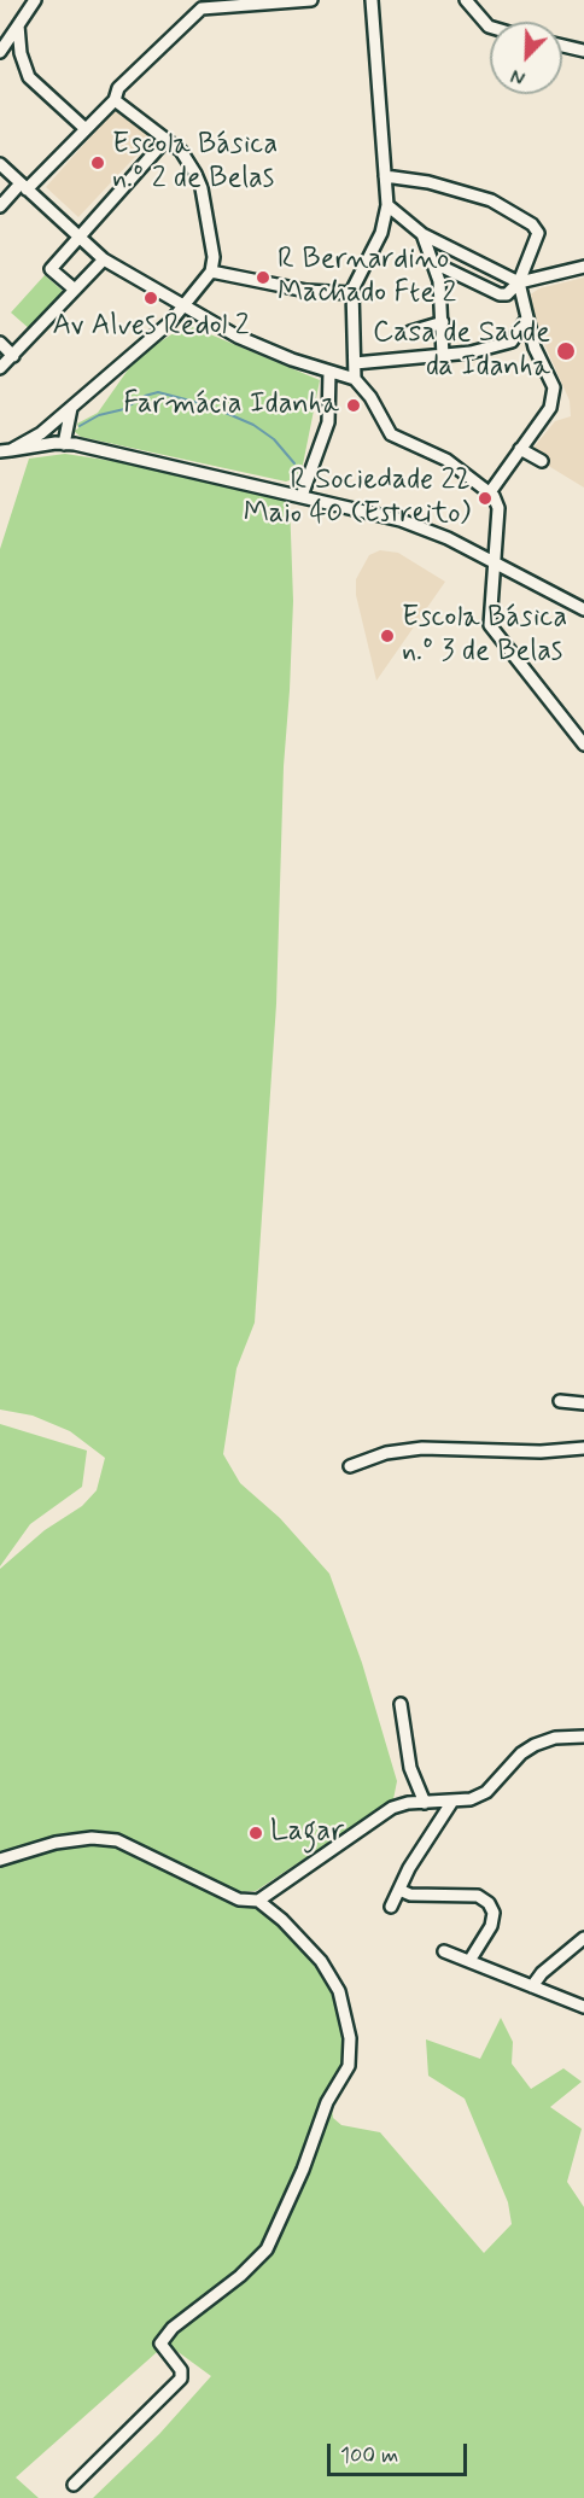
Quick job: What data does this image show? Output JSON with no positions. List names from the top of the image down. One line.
{"places":["Escola Básica n.º 2 de Belas","R Bernardino Machado Fte 2","Av Alves Redol 2","Casa de Saúde da Idanha","Farmácia Idanha","R Sociedade 22 Maio 40 (Estreito)","Escola Básica n.º 3 de Belas","Lagar"],"scale_bar":"100 m","north":"bottom left"}
